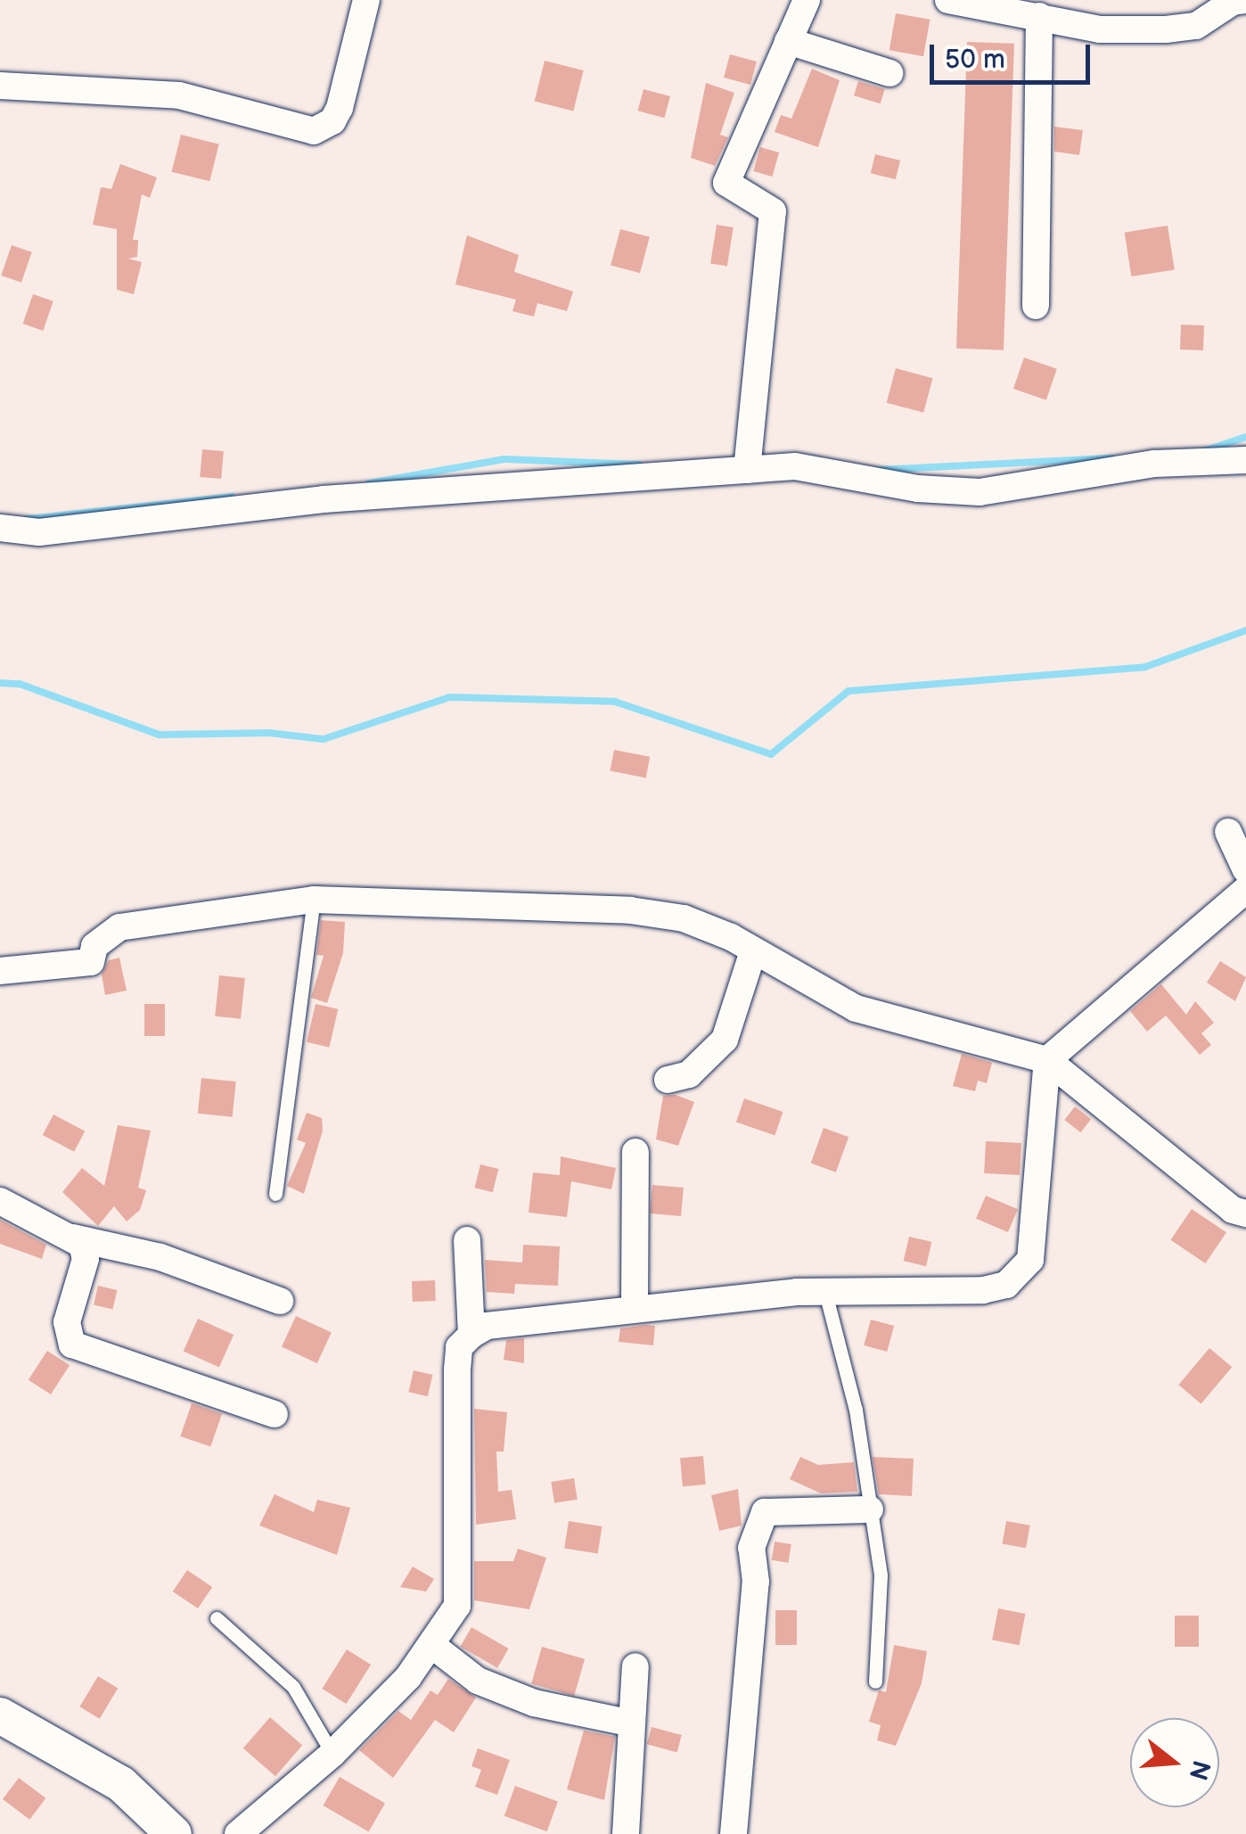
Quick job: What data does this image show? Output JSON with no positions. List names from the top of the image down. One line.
{"scale_bar":"50 m","north":"right"}
